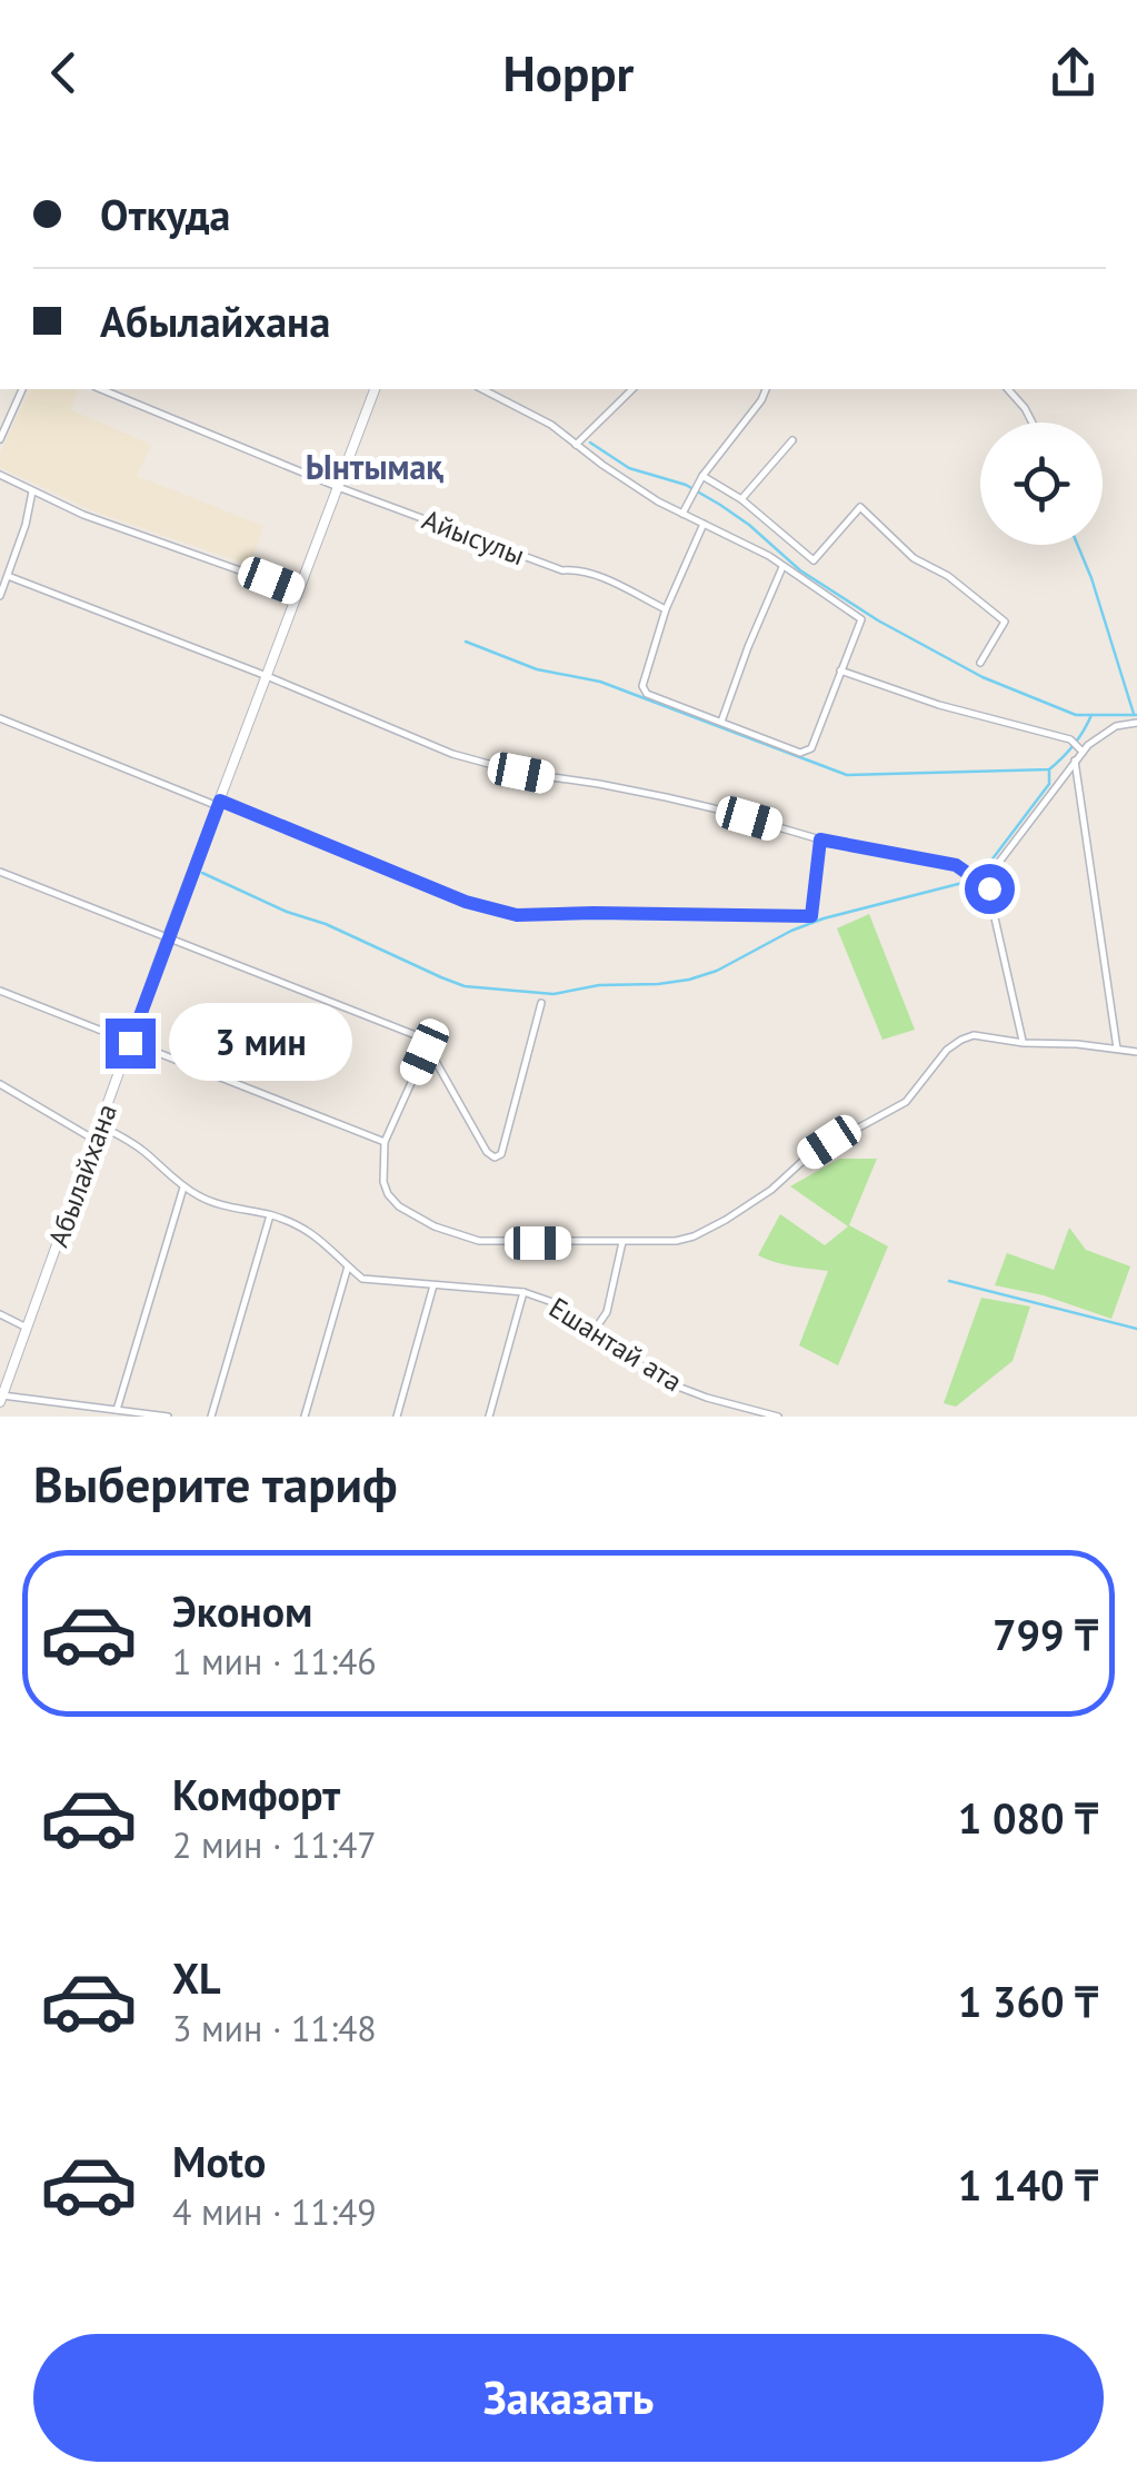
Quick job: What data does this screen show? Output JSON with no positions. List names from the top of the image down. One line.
{"streets":{"main road":["Абылайхана"],"street":["Айысулы","Ешантай ата"]},"crossings":[["Айысулы","Абылайхана"],["Абылайхана","Ешантай ата"]],"districts":["Ынтымақ"],"page":{"header":"Hoppr","banner":["Откуда","Абылайхана"],"bubble":"3 мин","heading":"Выберите тариф","list":[{"name":"Эконом","note":"1 мин · 11:46","value":"799 ₸"},{"name":"Комфорт","note":"2 мин · 11:47","value":"1 080 ₸"},{"name":"XL","note":"3 мин · 11:48","value":"1 360 ₸"},{"name":"Moto","note":"4 мин · 11:49","value":"1 140 ₸"}],"buttons":"Заказать"}}
